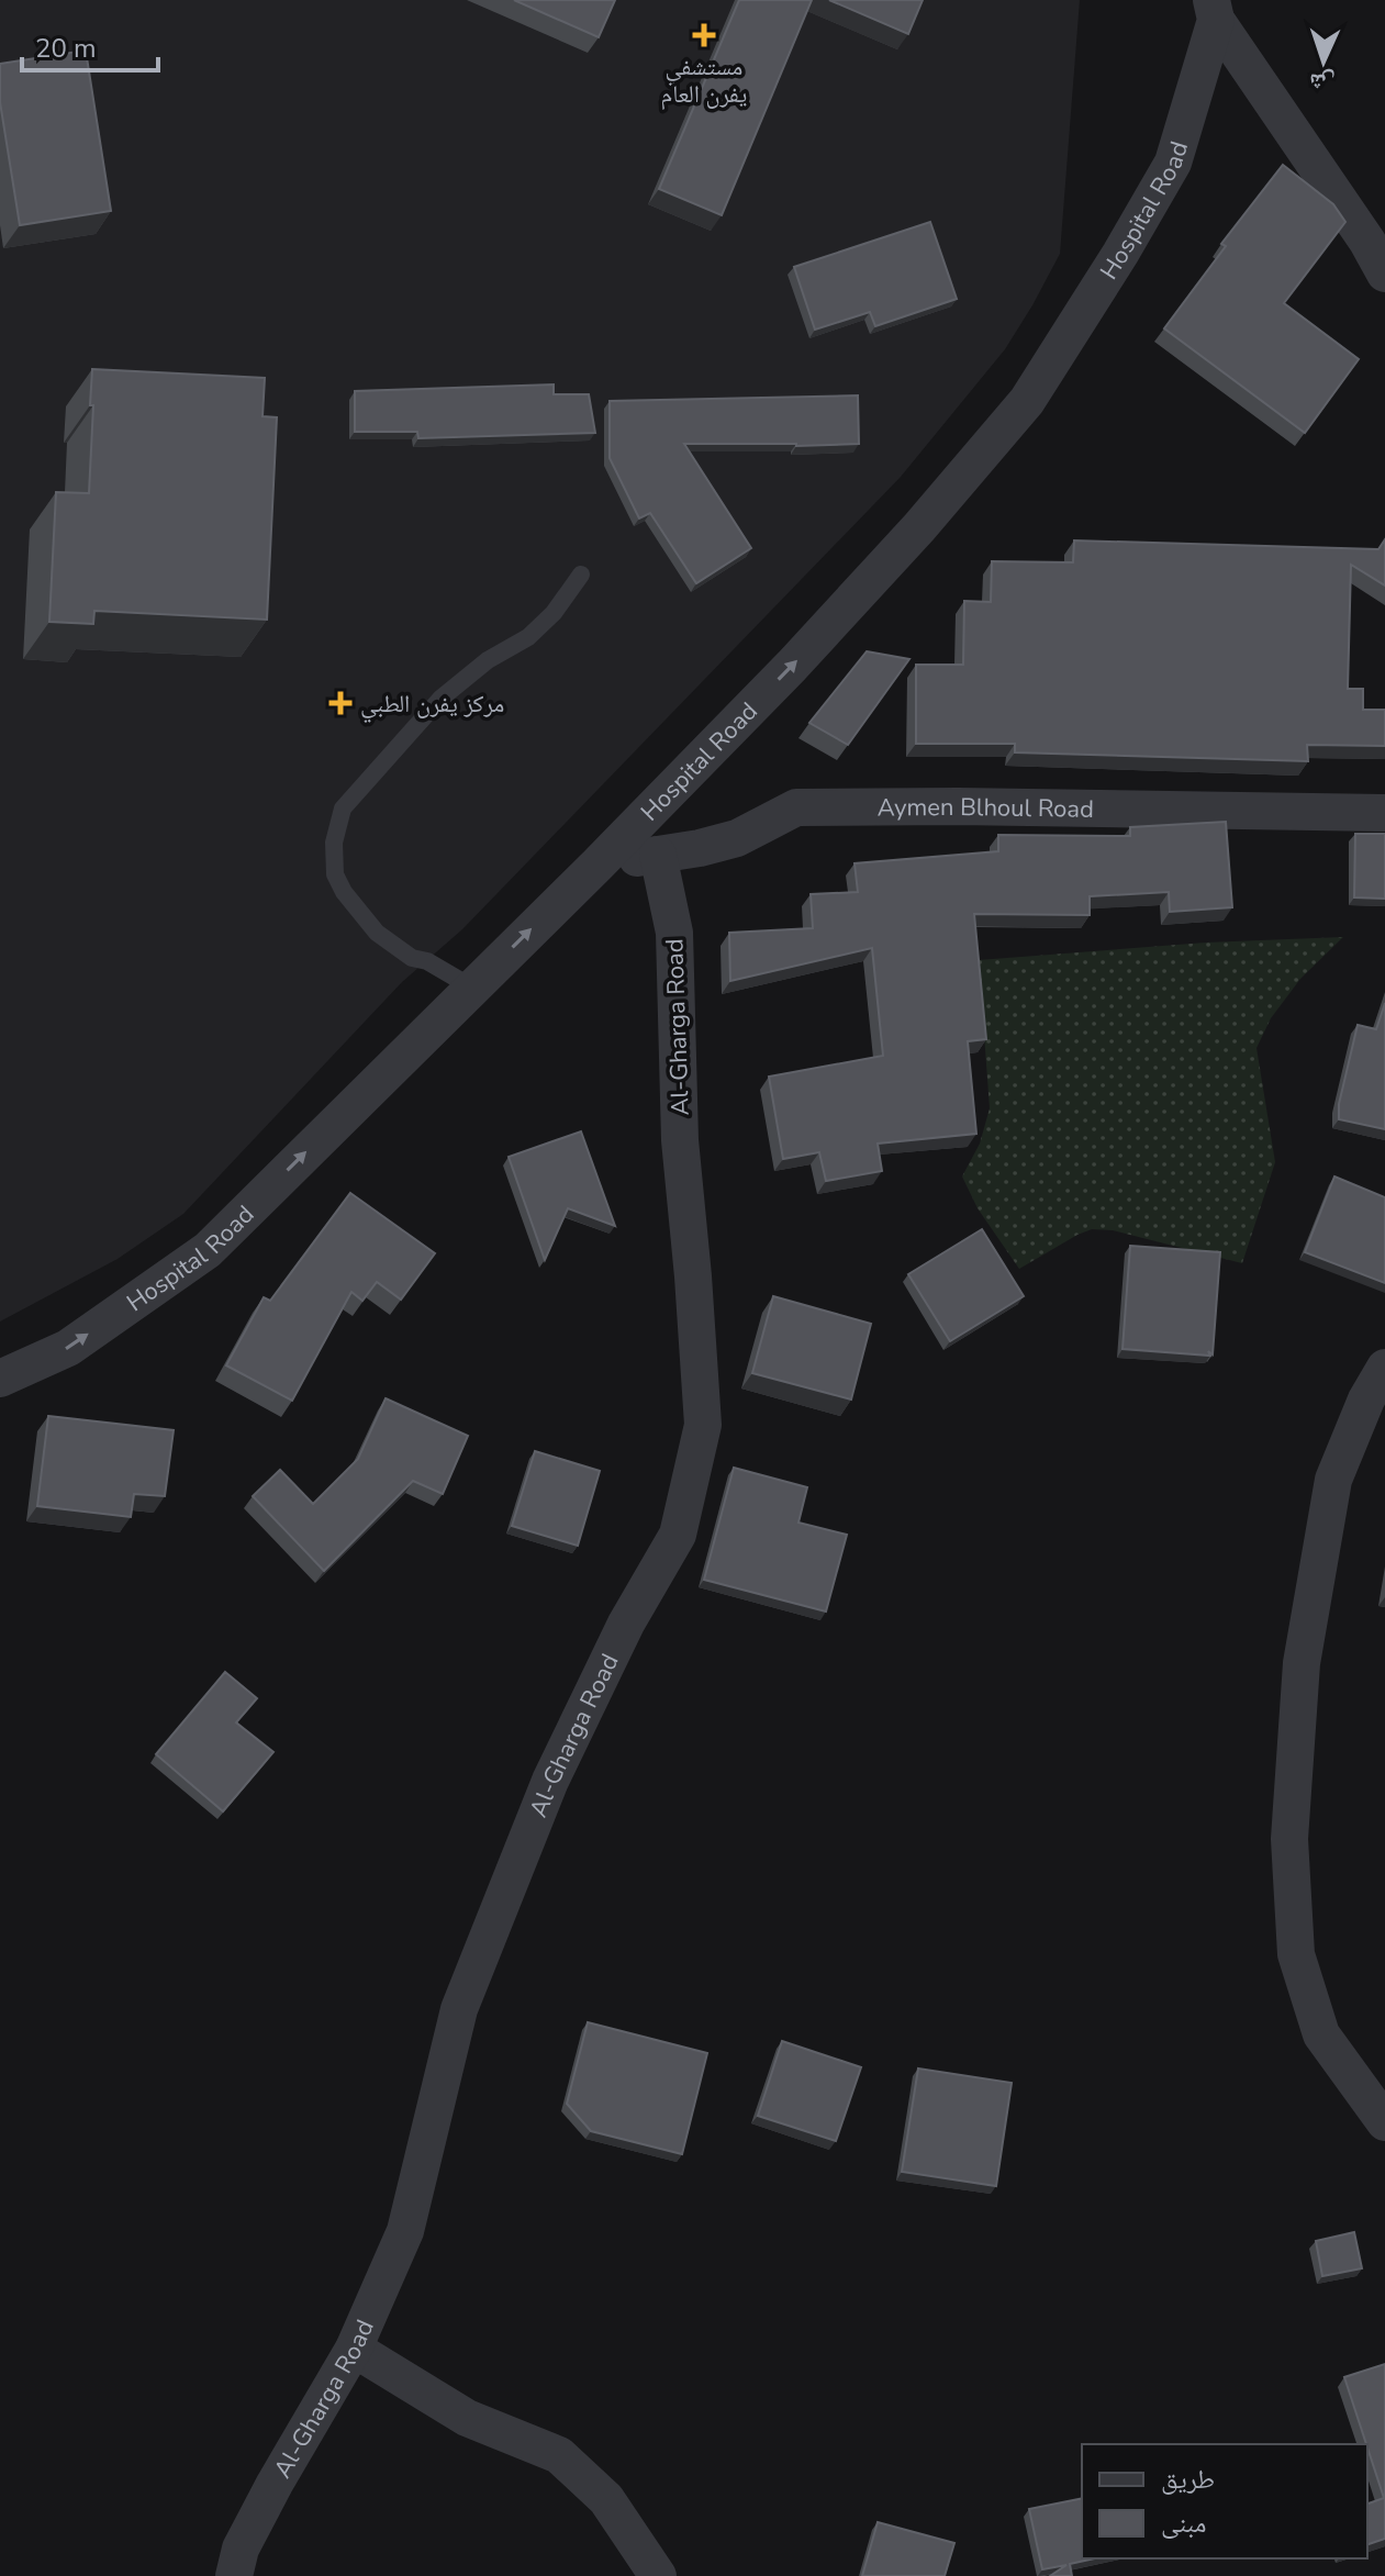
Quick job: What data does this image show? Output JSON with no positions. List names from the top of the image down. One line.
{"streets":{"street":["Hospital Road","Aymen Blhoul Road","Al-Gharga Road"]},"crossings":[["Hospital Road","Aymen Blhoul Road"],["Aymen Blhoul Road","Al-Gharga Road"]],"one_way":["Hospital Road"],"places":{"health":["مستشفي يفرن العام","مركز يفرن الطبي"]},"legend":["طريق","مبنى"],"scale_bar":"20 m","north":"bottom"}
